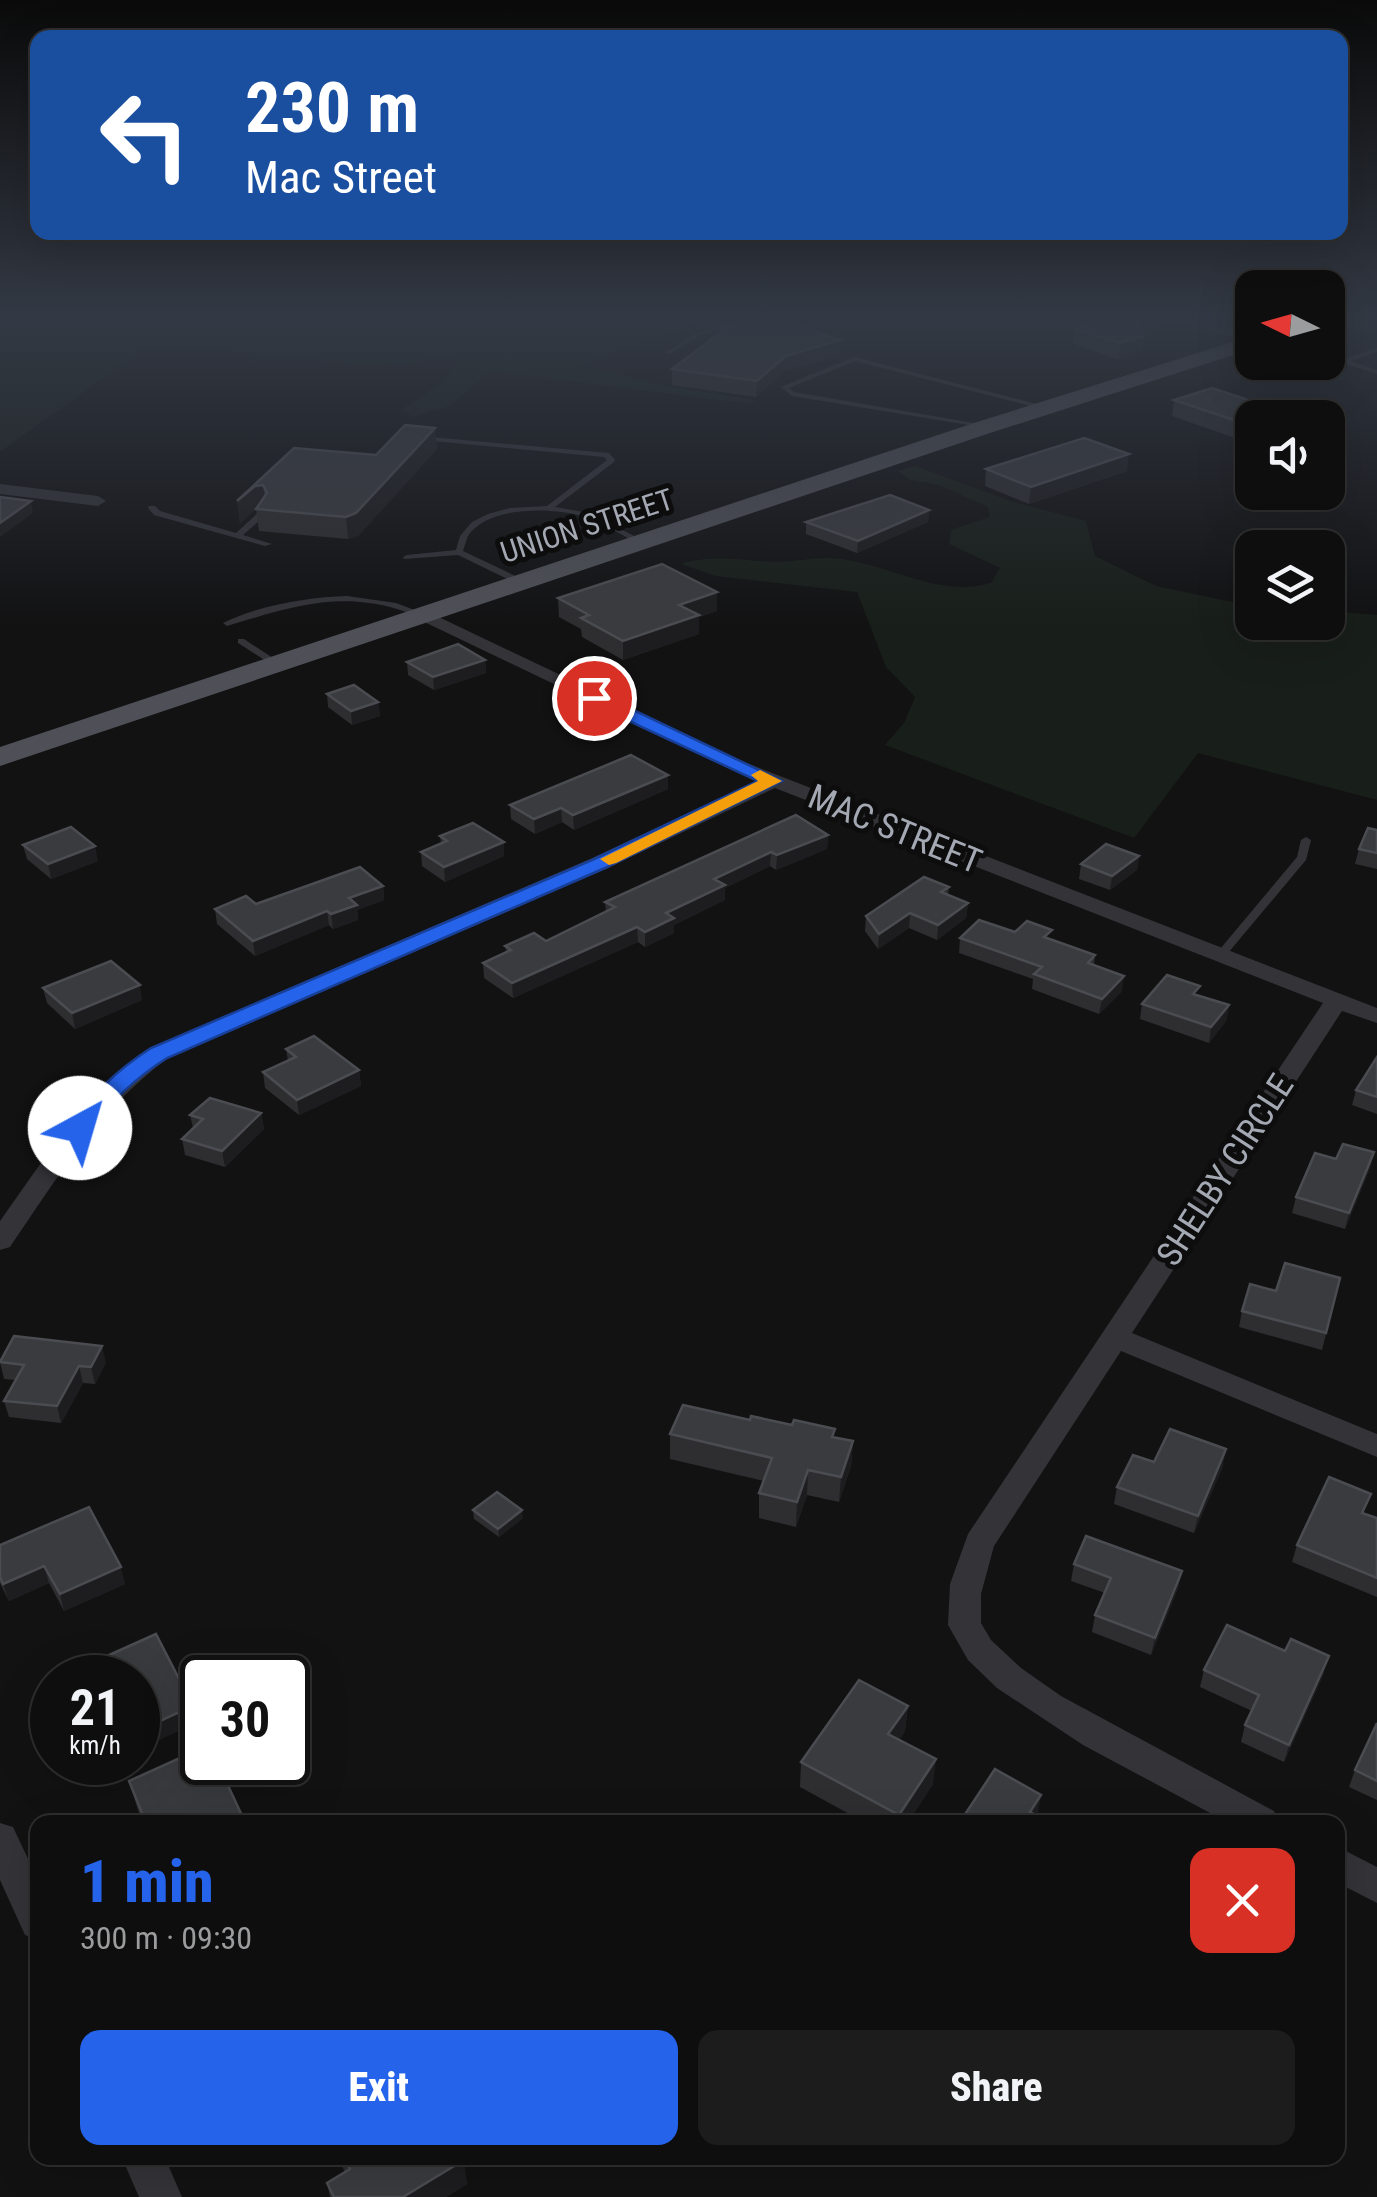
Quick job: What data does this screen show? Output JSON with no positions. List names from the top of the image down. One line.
{"streets":{"main road":["UNION STREET"],"street":["MAC STREET","SHELBY CIRCLE"]},"crossings":[["UNION STREET","MAC STREET"],["MAC STREET","SHELBY CIRCLE"]],"north":"left","page":{"turn":["230 m","Mac Street"],"speed":"21 km/h","limit":"30","heading":["1 min","300 m · 09:30"],"buttons":["Exit","Share"]}}
